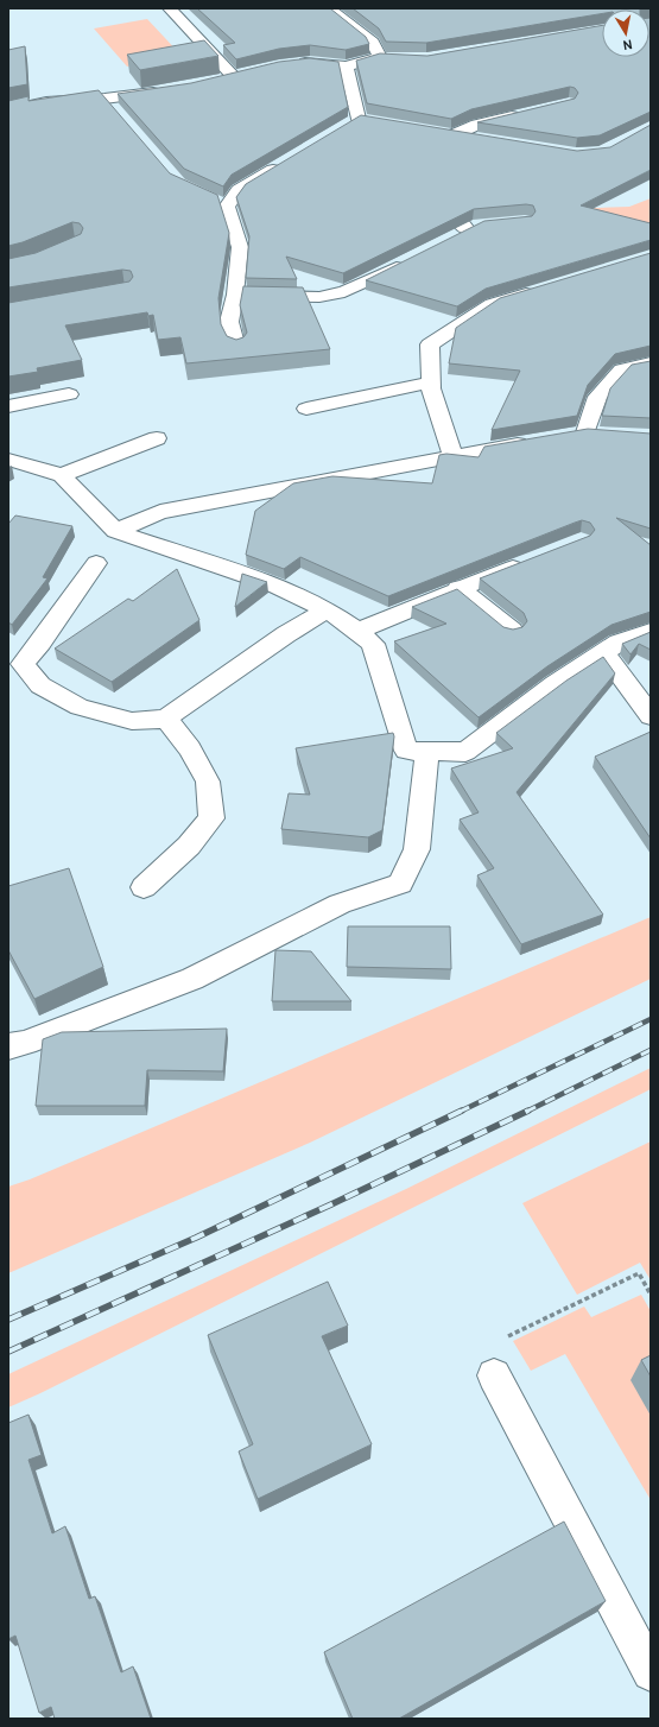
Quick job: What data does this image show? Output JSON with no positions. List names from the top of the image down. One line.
{"north":"bottom"}
